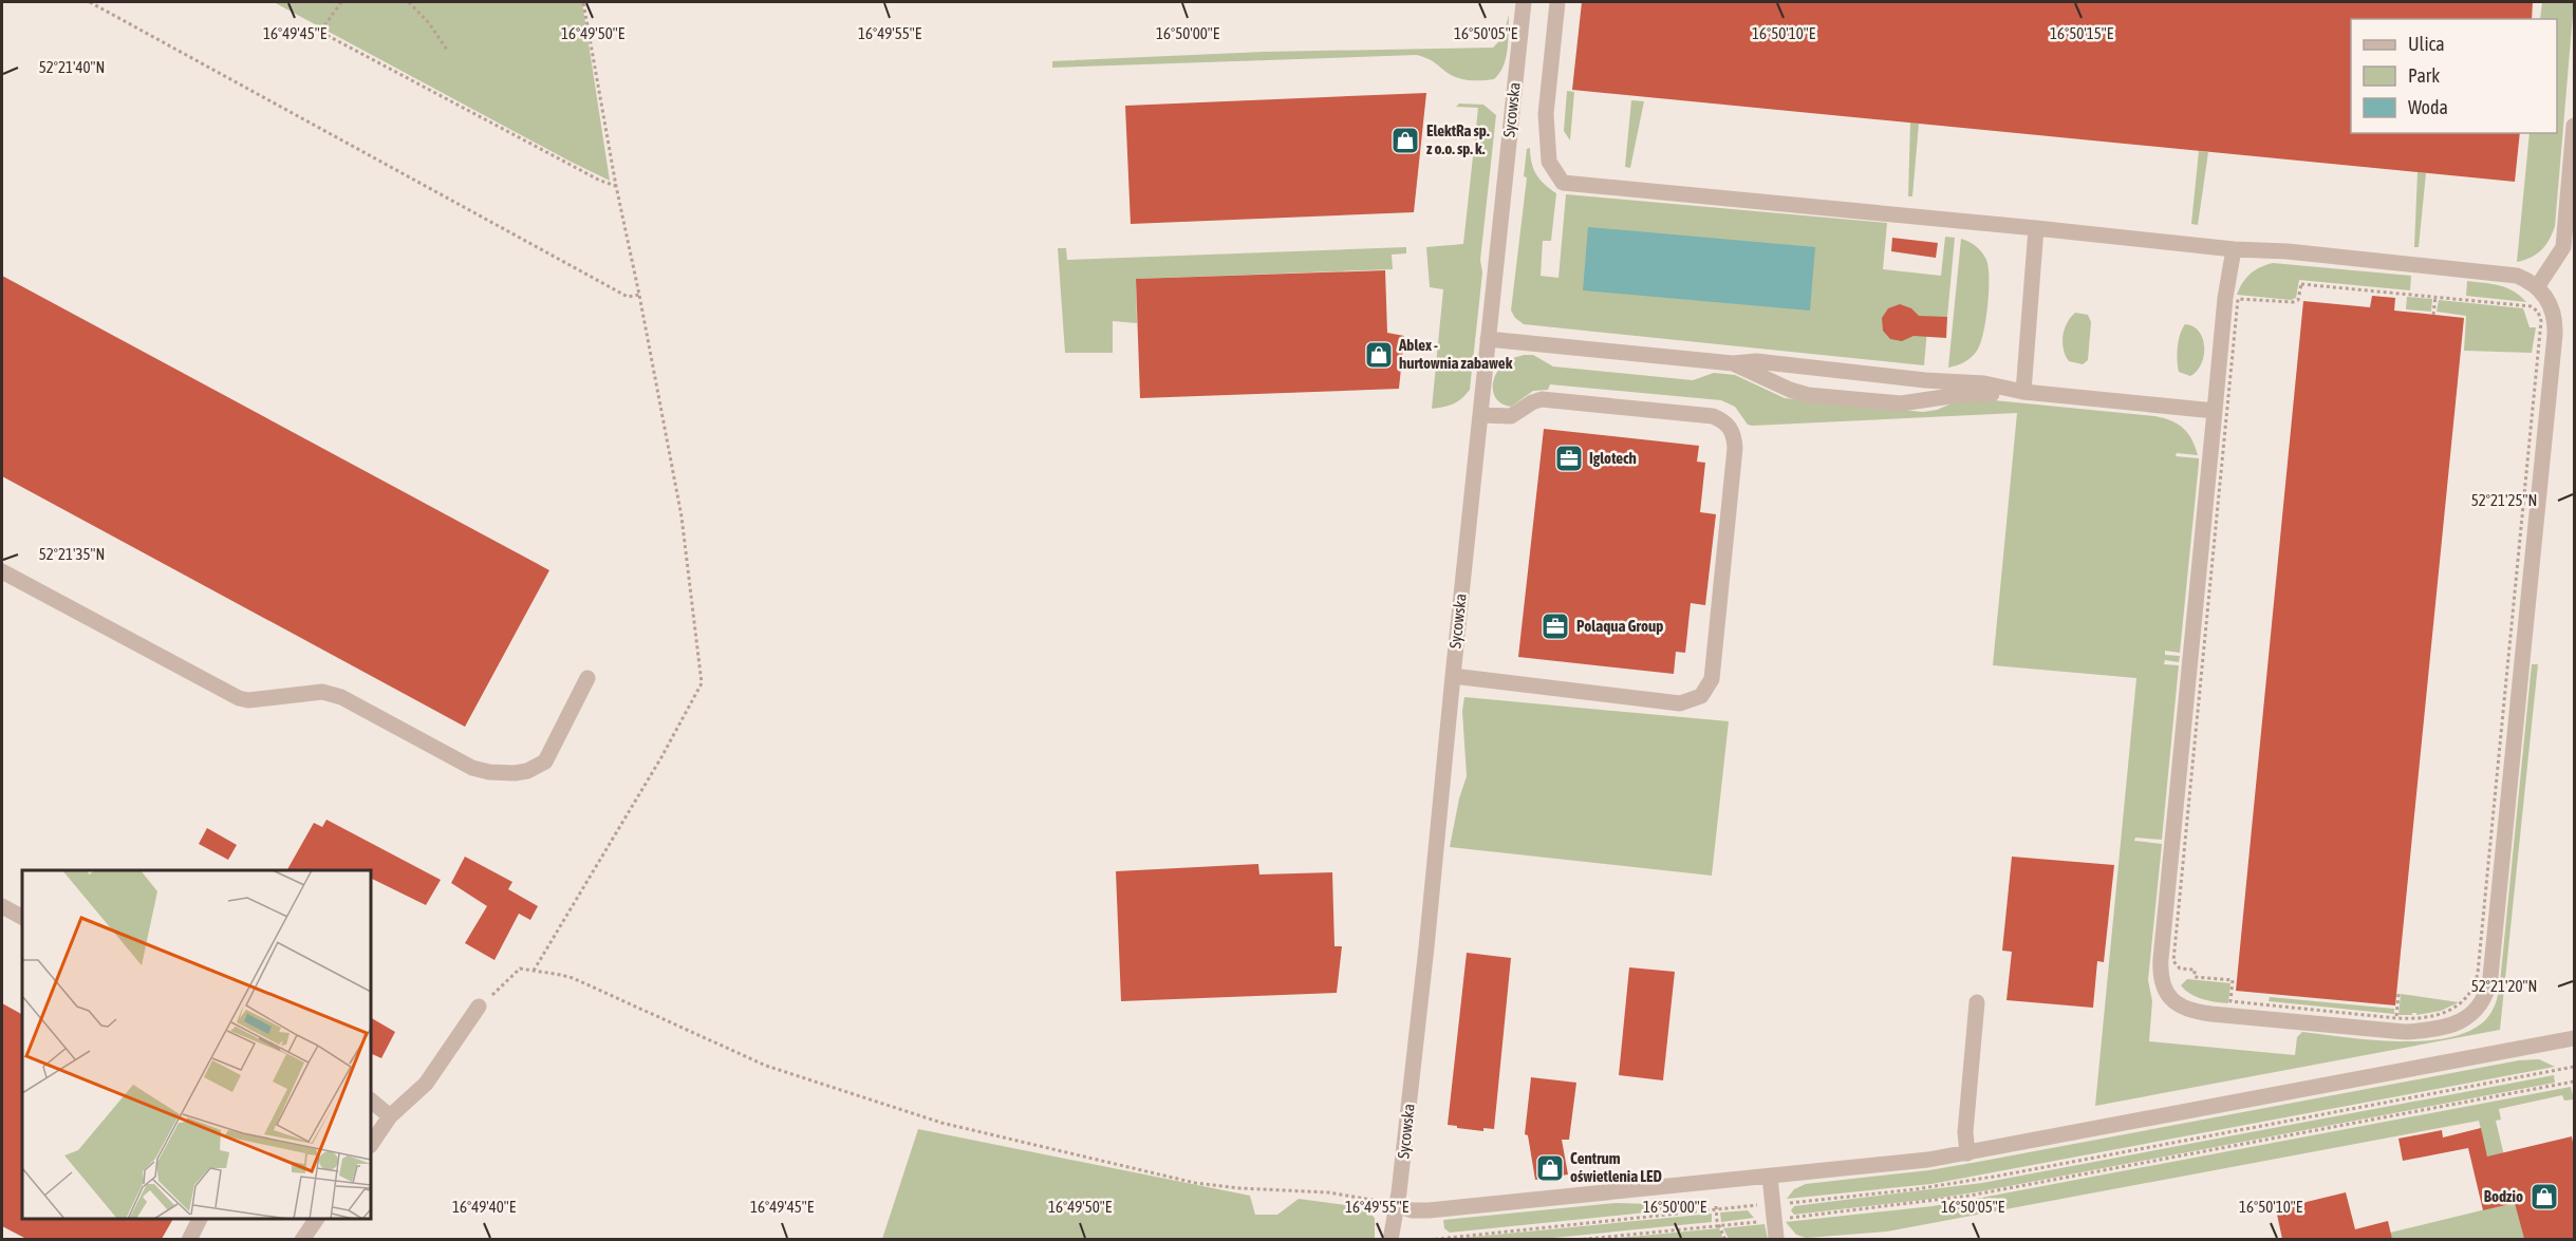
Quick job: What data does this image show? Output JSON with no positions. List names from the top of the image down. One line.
{"streets":{"street":["Sycowska"]},"places":{"shop":["ElektRa sp. z o.o. sp. k.","Ablex - hurtownia zabawek","Centrum oświetlenia LED","Bodzio"],"office":["Iglotech","Polaqua Group"]},"legend":["Ulica","Park","Woda"],"coordinates":["16°49'45\"E","16°49'50\"E","16°49'55\"E","16°50'00\"E","16°50'05\"E","16°50'10\"E","16°50'15\"E","52°21'40\"N","52°21'25\"N","52°21'35\"N","52°21'20\"N","16°49'40\"E"]}
